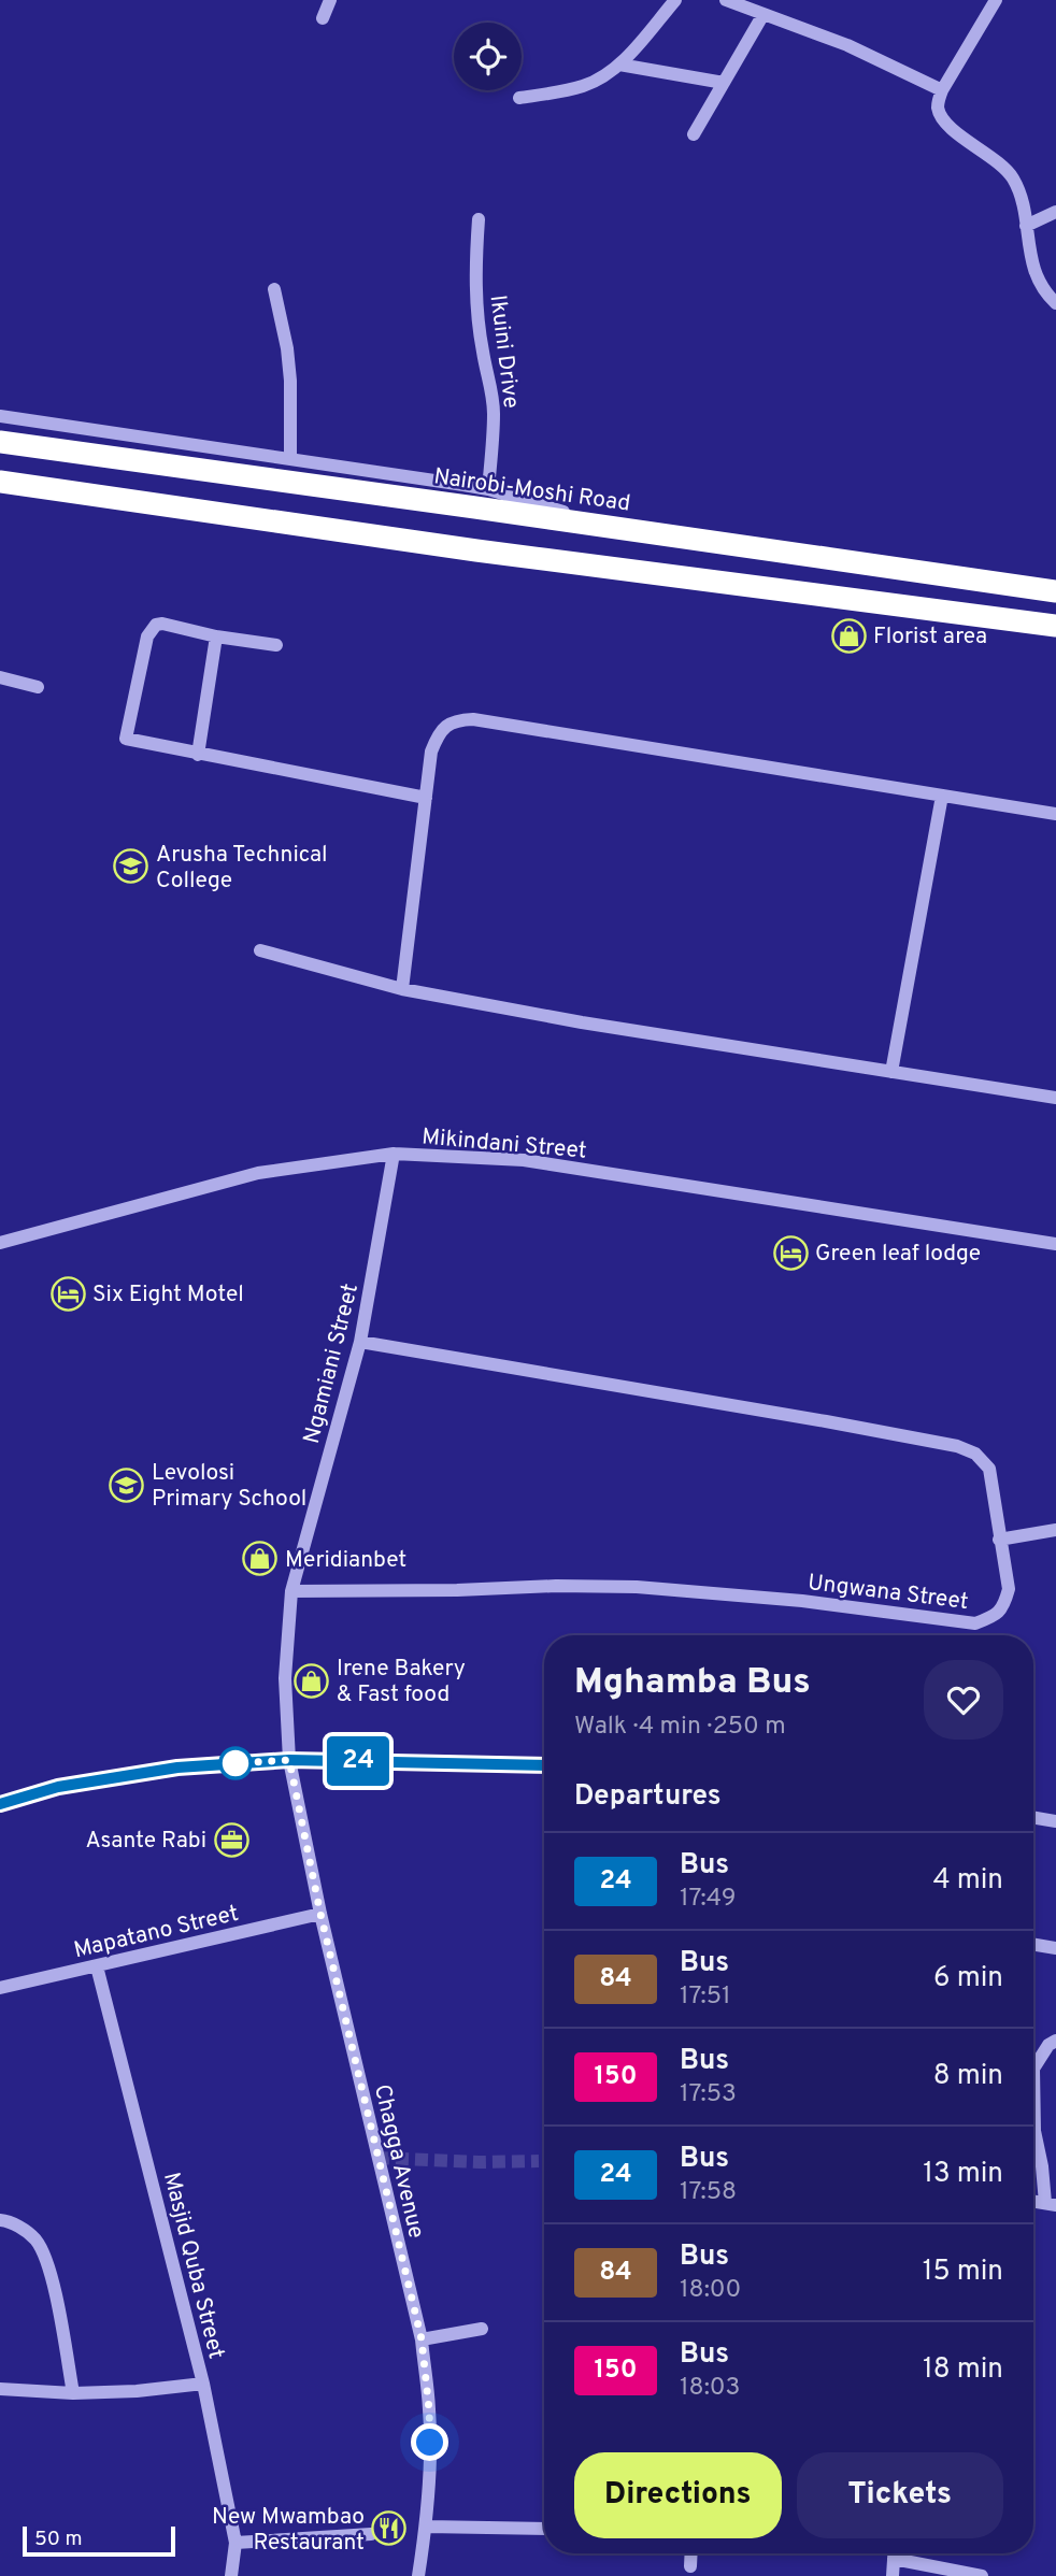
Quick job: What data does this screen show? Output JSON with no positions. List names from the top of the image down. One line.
{"streets":{"highway":["Nairobi-Moshi Road"],"street":["Ikuini Drive","Mikindani Street","Ngamiani Street","Ungwana Street","Mapatano Street","Chagga Avenue","Masjid Quba Street"]},"crossings":[["Mikindani Street","Ngamiani Street"],["Ngamiani Street","Ungwana Street"],["Ngamiani Street","Chagga Avenue"],["Mapatano Street","Chagga Avenue"],["Mapatano Street","Masjid Quba Street"]],"places":{"shop":["Florist area","Meridianbet","Irene Bakery & Fast food"],"school or university":["Arusha Technical College","Levolosi Primary School"],"hotel":["Green leaf lodge","Six Eight Motel"],"office":["Asante Rabi"],"restaurant":["New Mwambao Restaurant"]},"lines":["bus line 24"],"scale_bar":"50 m","page":{"on_map":"24","heading":[["Mghamba Bus","Walk · 4 min · 250 m"],"Departures"],"list":[{"mark":"24","name":"Bus","note":"17:49","value":"4 min"},{"mark":"84","name":"Bus","note":"17:51","value":"6 min"},{"mark":"150","name":"Bus","note":"17:53","value":"8 min"},{"mark":"24","name":"Bus","note":"17:58","value":"13 min"},{"mark":"84","name":"Bus","note":"18:00","value":"15 min"},{"mark":"150","name":"Bus","note":"18:03","value":"18 min"}],"buttons":["Directions","Tickets"],"scale":"50 m"}}
